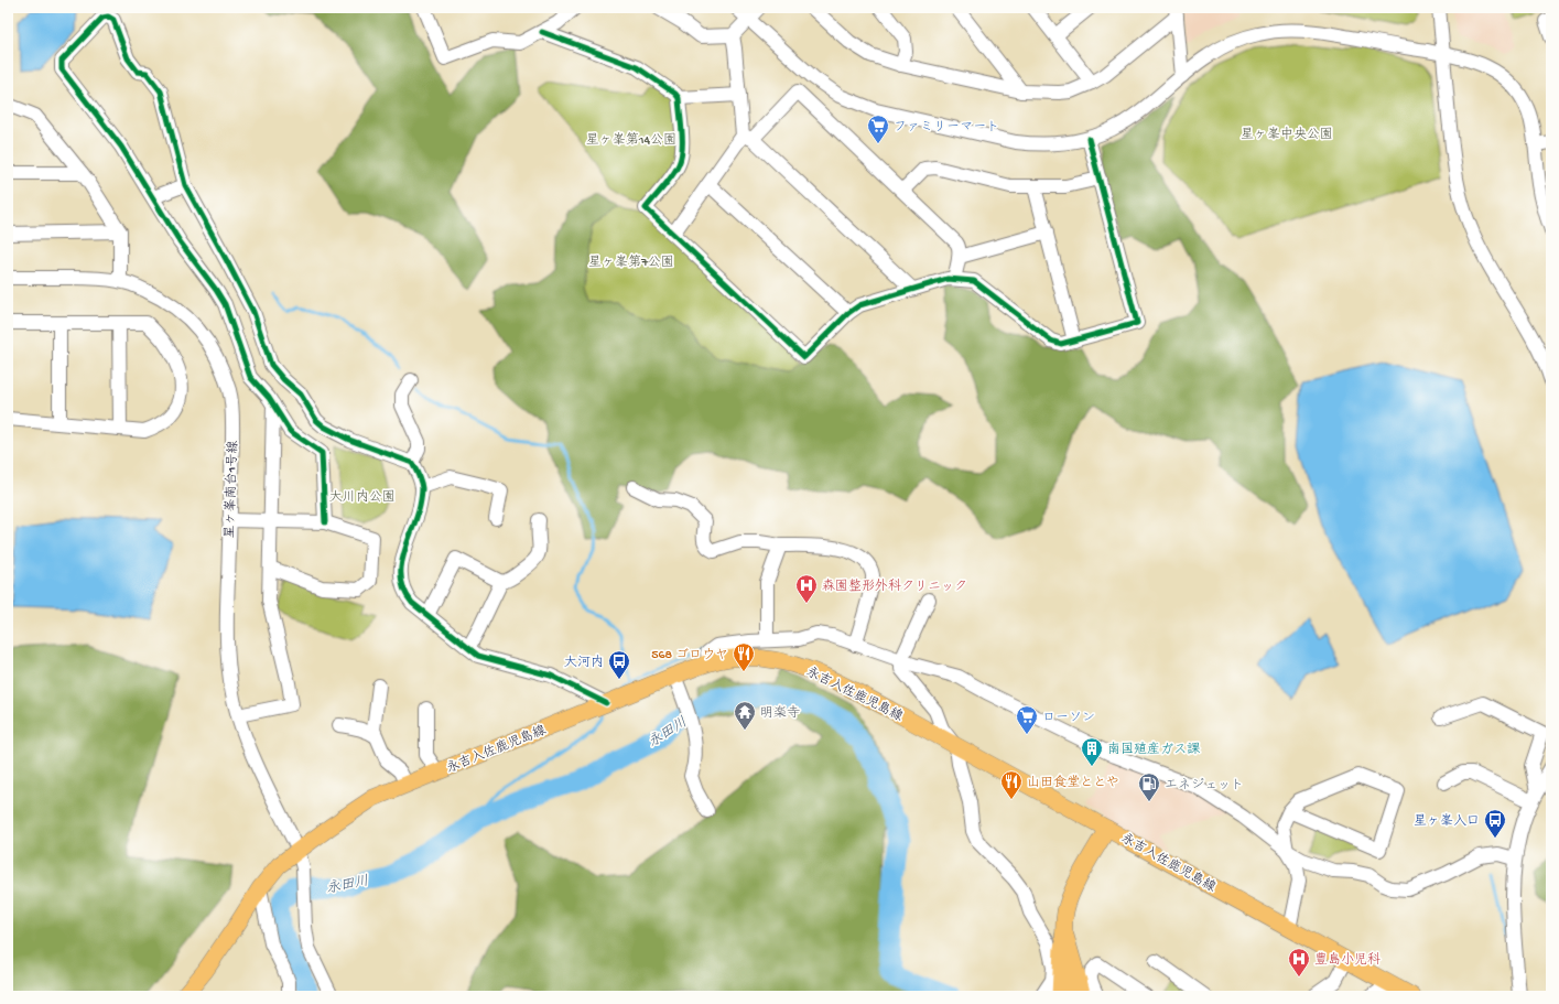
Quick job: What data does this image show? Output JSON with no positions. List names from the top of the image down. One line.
{"streets":{"main road":["永吉入佐鹿児島線"],"street":["星ヶ峯南台1号線"]},"crossings":[["星ヶ峯南台1号線","永吉入佐鹿児島線"]],"water":["永田川"],"parks":["星ヶ峯中央公園","星ヶ峯第14公園","星ヶ峯第7公園","大川内公園"],"places":{"supermarket":["ファミリーマート","ローソン"],"hospital":["森園整形外科クリニック","豊島小児科"],"restaurant":["568 ゴロウヤ","山田食堂ととや"],"bus stop":["大河内","星ヶ峯入口"],"temple":["明楽寺"],"building":["南国殖産ガス課"],"fuel station":["エネジェット"]}}
